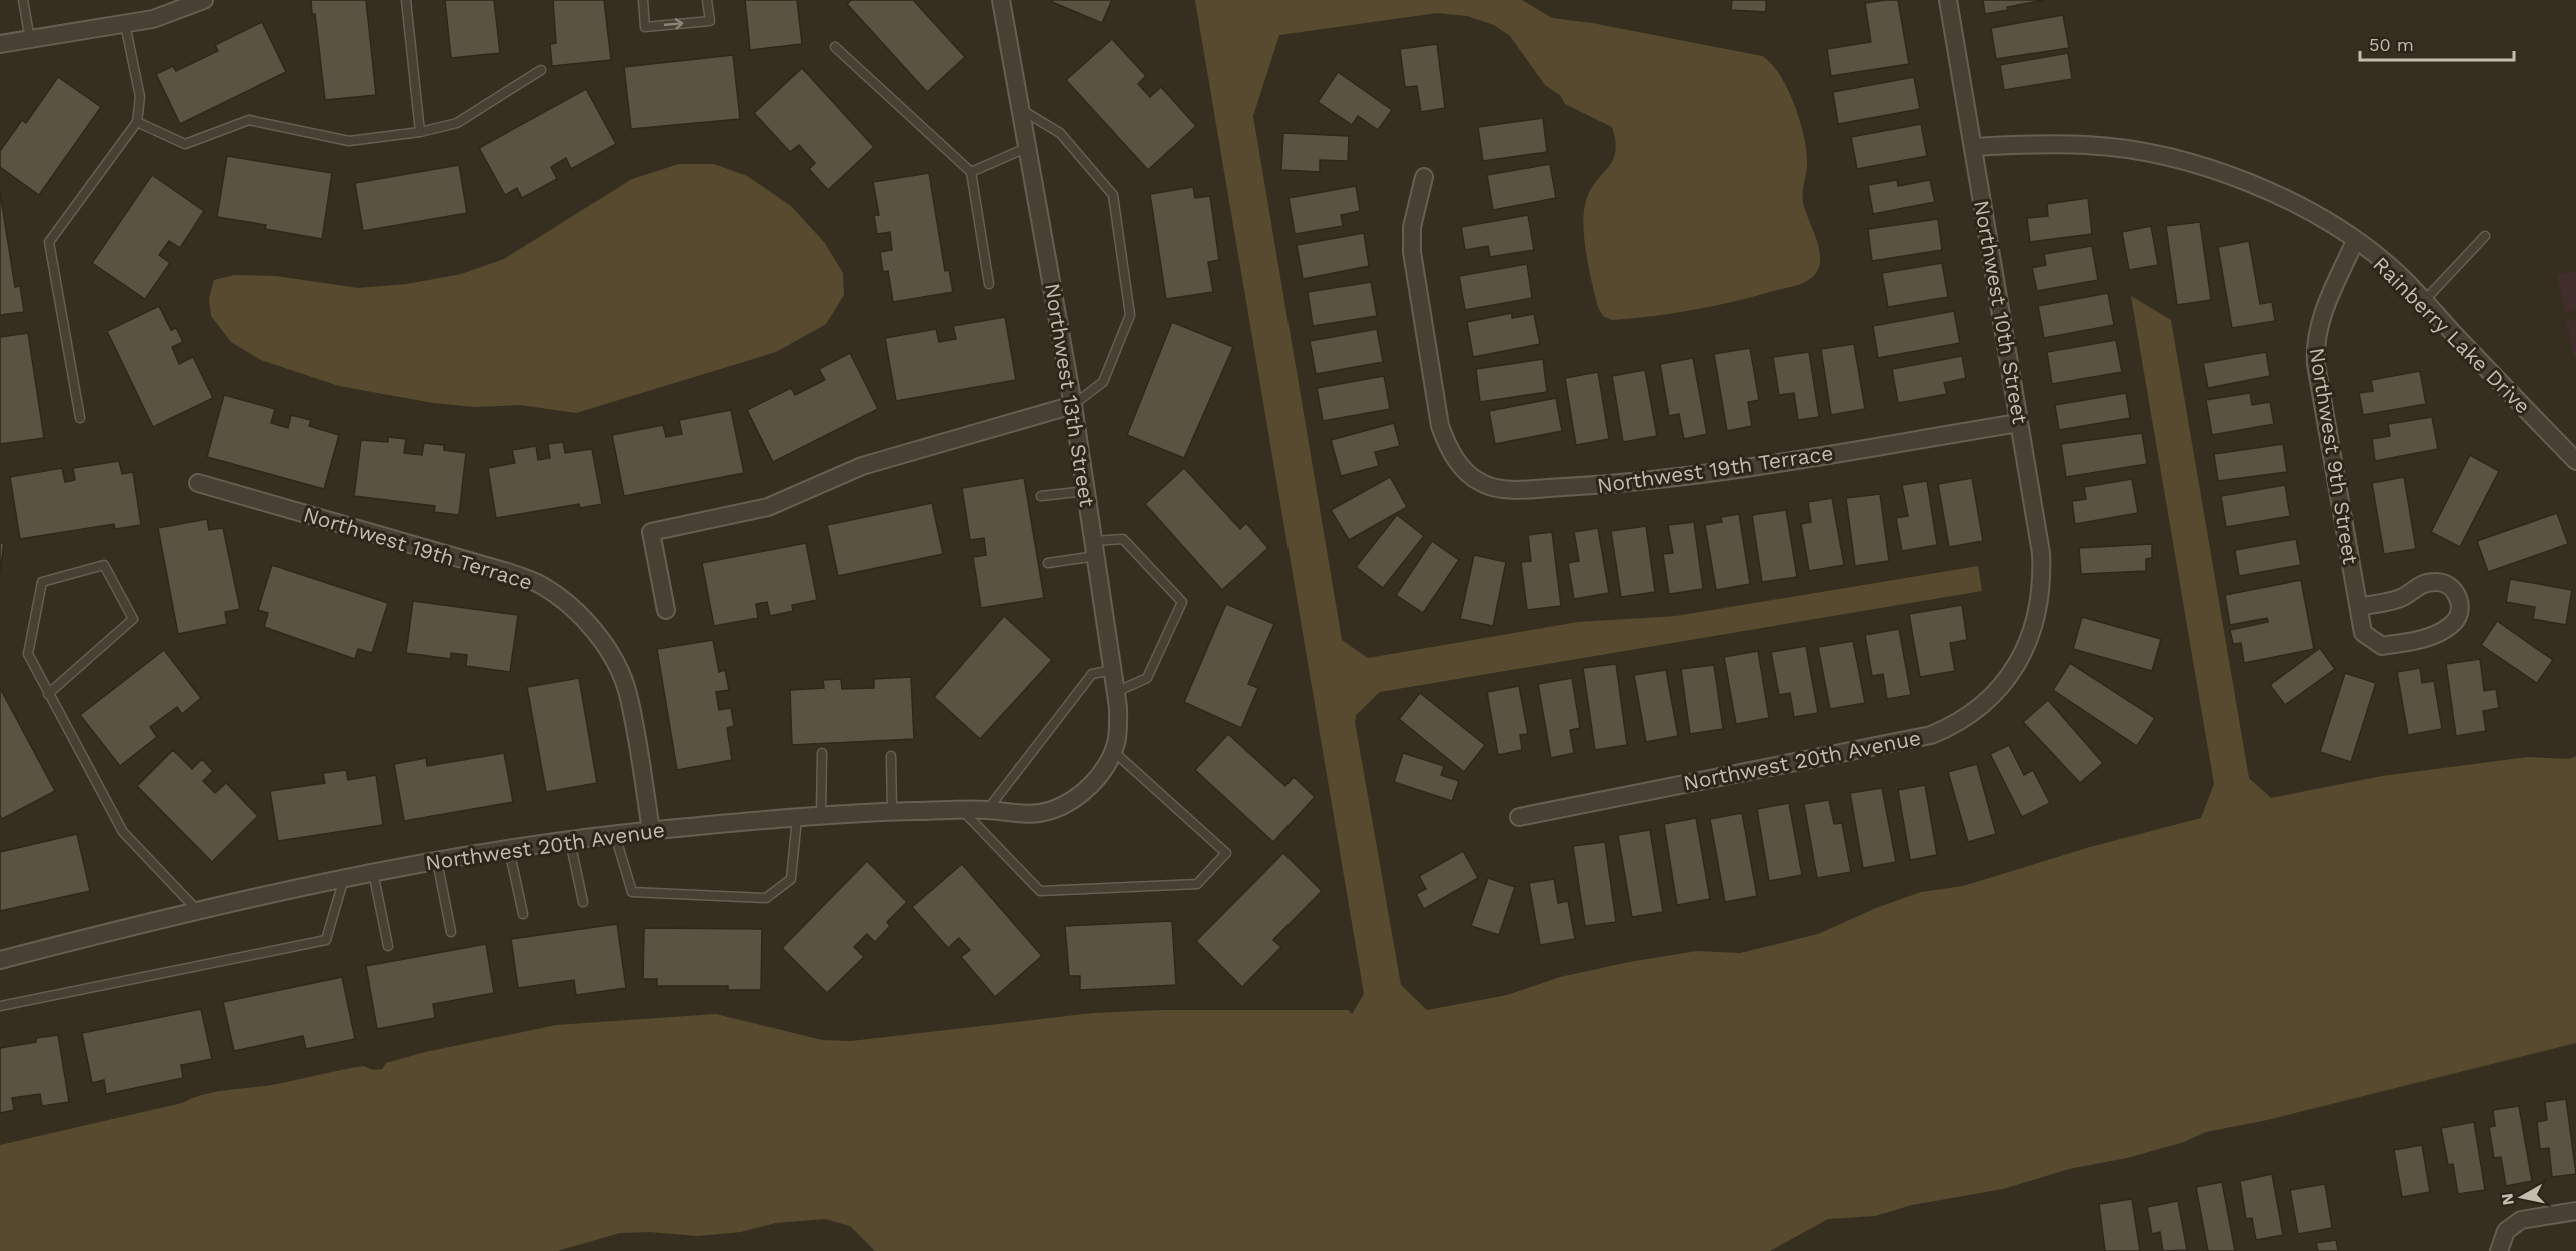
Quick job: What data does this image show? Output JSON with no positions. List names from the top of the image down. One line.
{"streets":{"street":["Northwest 10th Street","Rainberry Lake Drive","Northwest 13th Street","Northwest 9th Street","Northwest 19th Terrace","Northwest 20th Avenue"]},"crossings":[["Northwest 10th Street","Rainberry Lake Drive"],["Northwest 10th Street","Northwest 19th Terrace"],["Northwest 10th Street","Northwest 20th Avenue"],["Rainberry Lake Drive","Northwest 9th Street"],["Northwest 13th Street","Northwest 20th Avenue"],["Northwest 19th Terrace","Northwest 20th Avenue"]],"scale_bar":"50 m","north":"left"}
